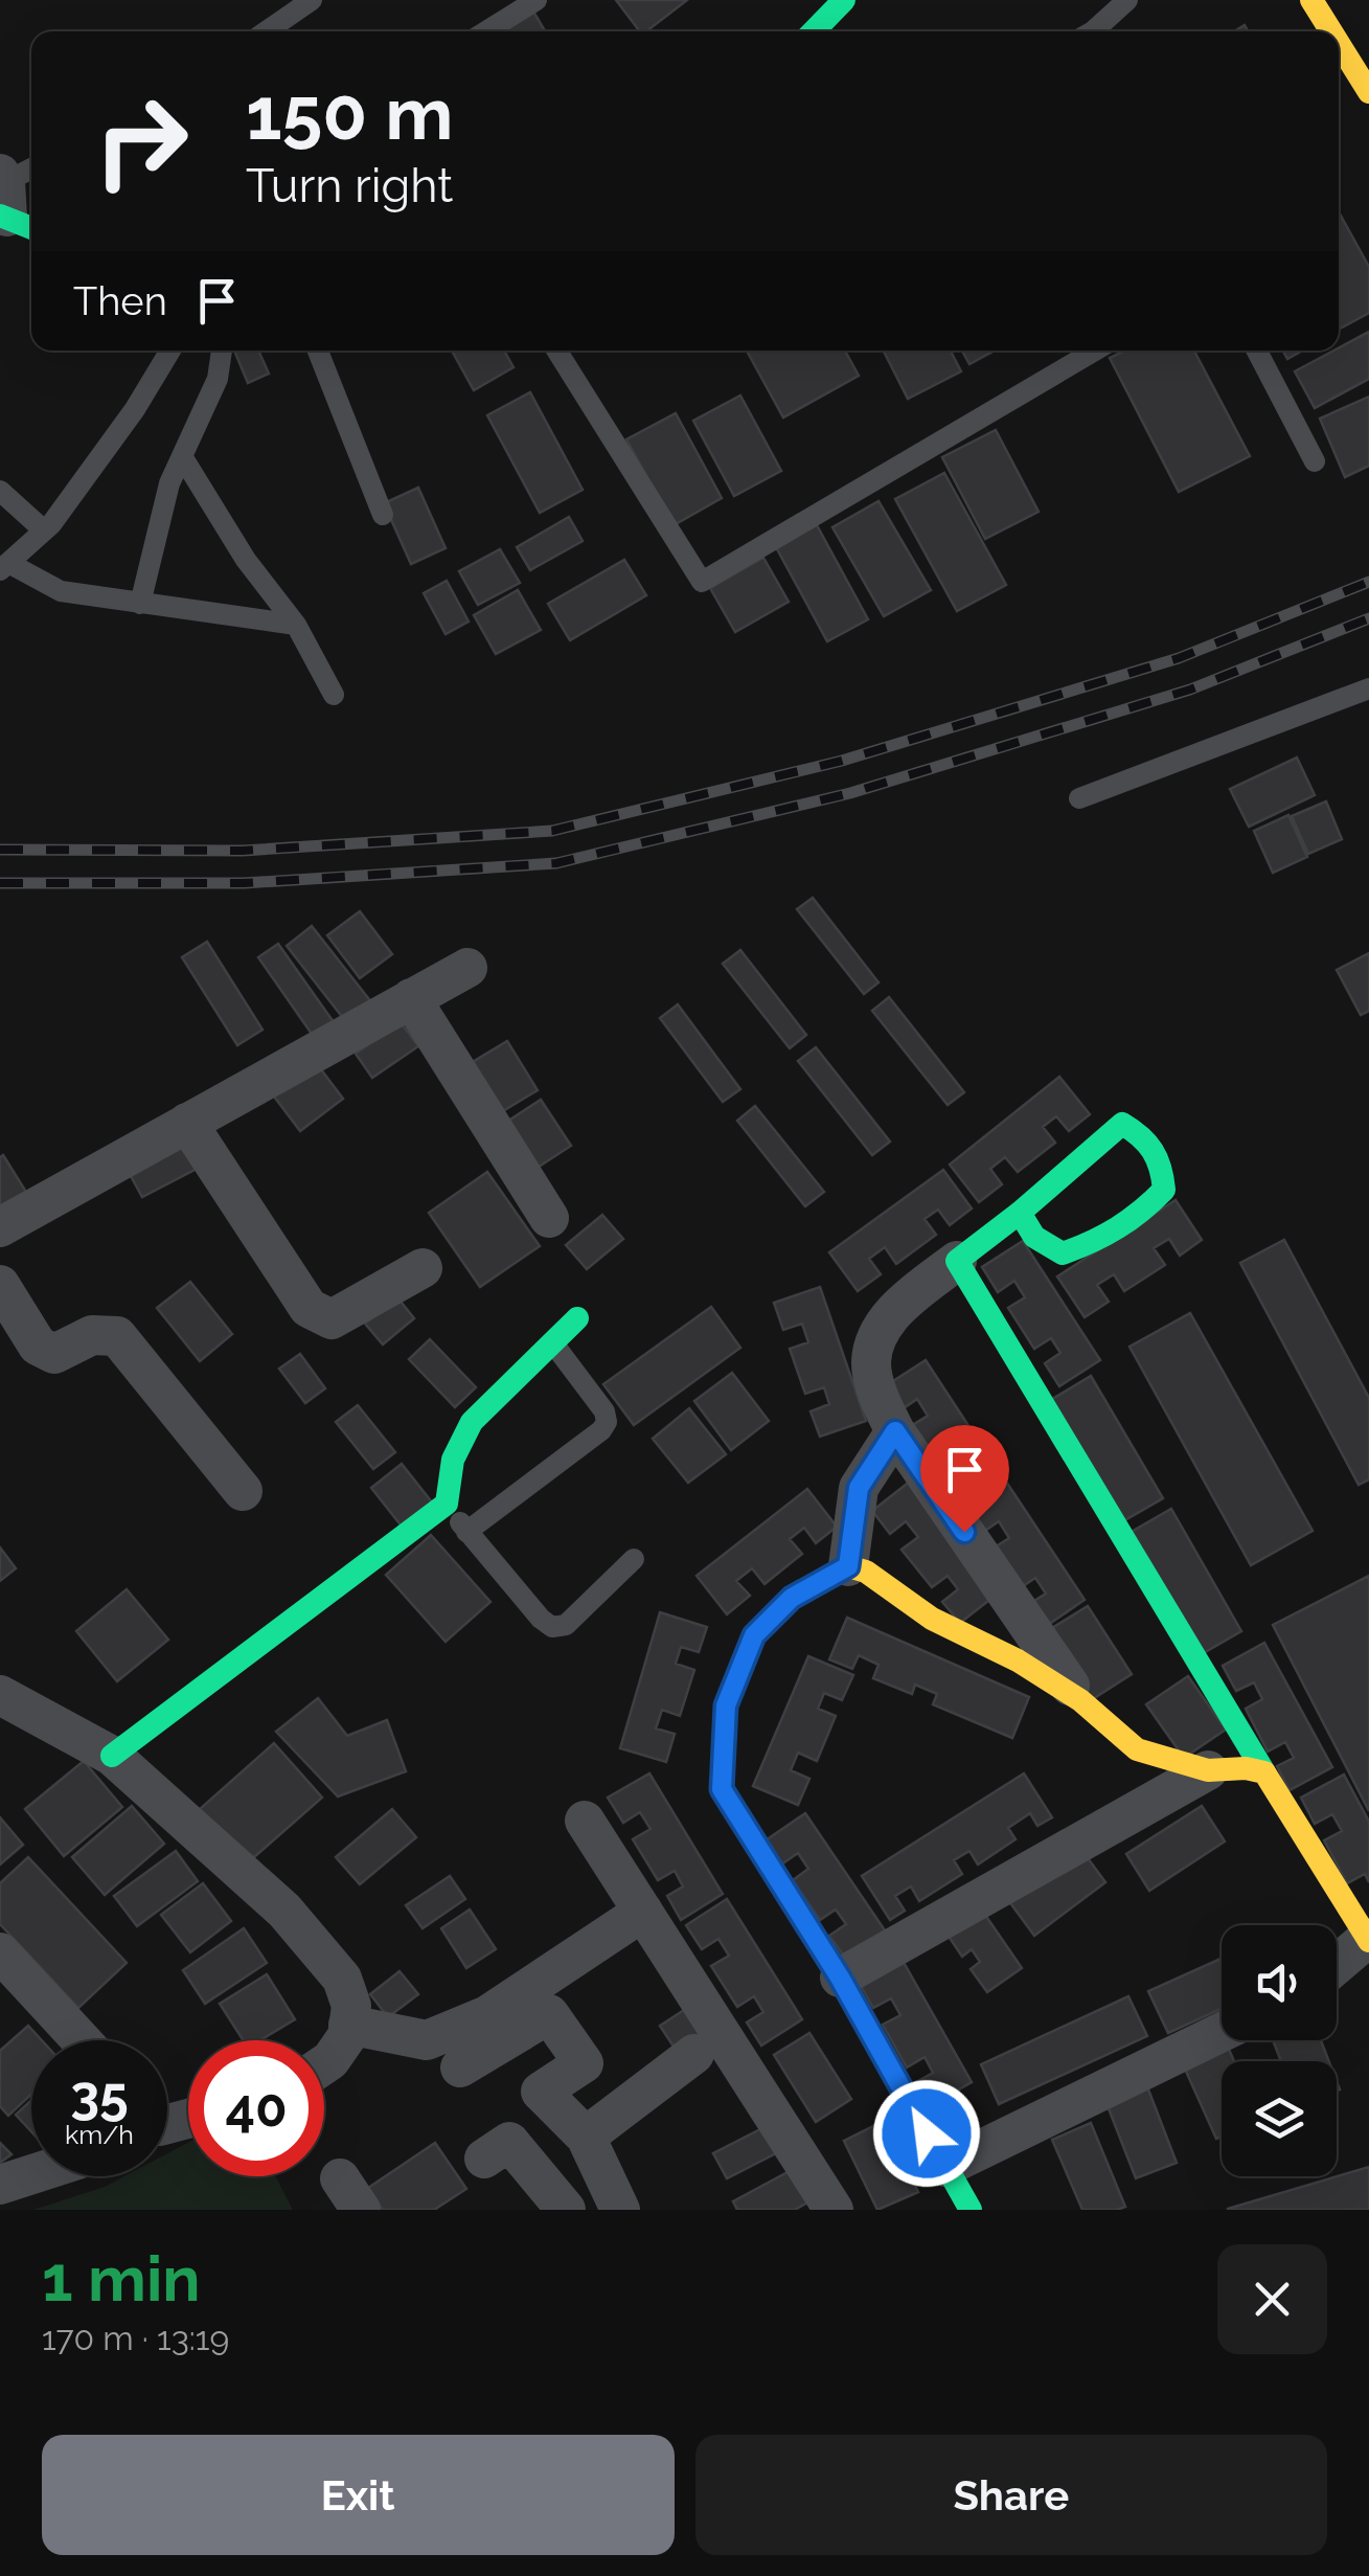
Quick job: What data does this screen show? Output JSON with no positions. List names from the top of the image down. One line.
{"page":{"turn":["150 m","Turn right"],"then":"Then","speed":"35 km/h","limit":"40","heading":["1 min","170 m · 13:19"],"buttons":["Exit","Share"]}}
